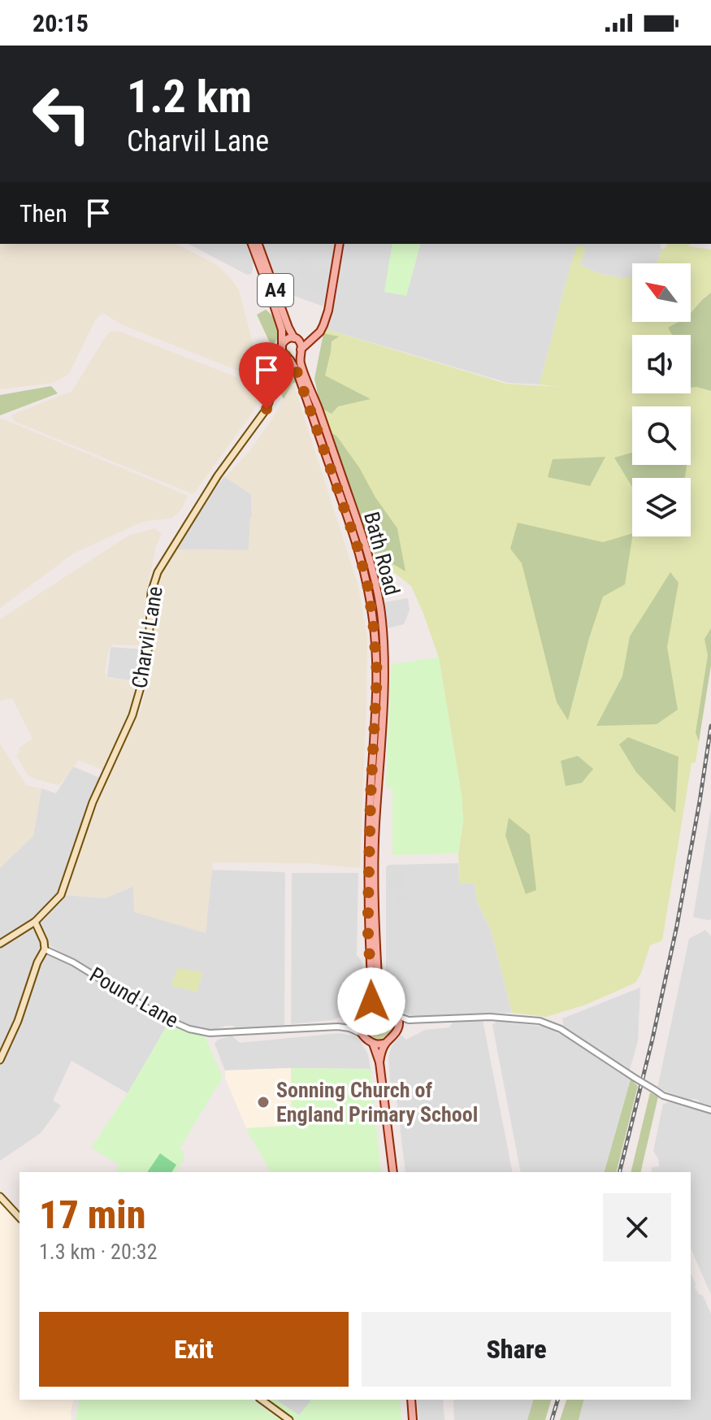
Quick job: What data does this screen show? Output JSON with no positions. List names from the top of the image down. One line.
{"streets":{"main road":["A4","Bath Road","Charvil Lane"],"street":["Pound Lane"]},"crossings":[["A4","Bath Road"],["A4","Charvil Lane"],["Bath Road","Charvil Lane"],["Bath Road","Pound Lane"]],"places":["Sonning Church of England Primary School"],"north":"top left","page":{"status":"20:15","turn":["1.2 km","Charvil Lane"],"then":"Then","heading":["17 min","1.3 km · 20:32"],"buttons":["Exit","Share"]}}
